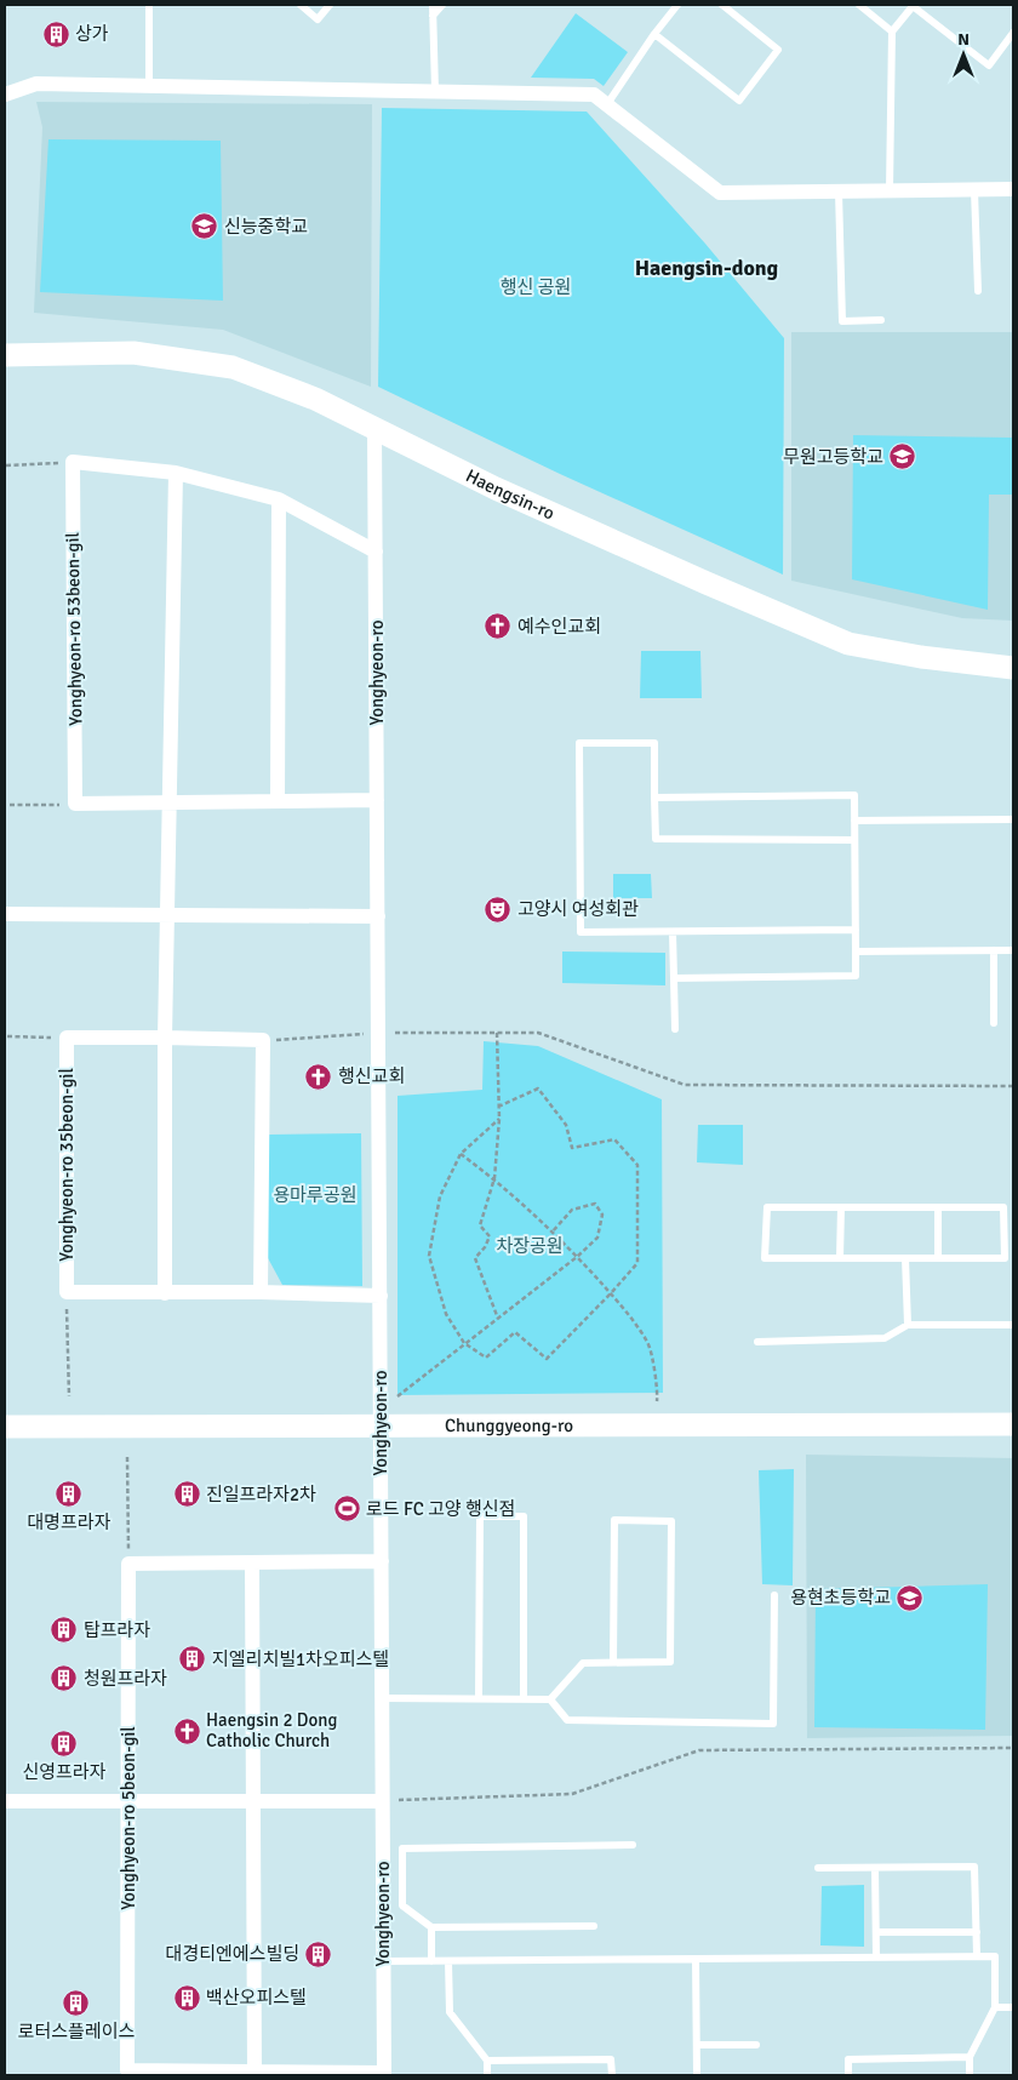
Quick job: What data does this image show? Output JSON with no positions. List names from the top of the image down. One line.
{"streets":{"main road":["Haengsin-ro","Chunggyeong-ro"],"street":["Yonghyeon-ro 53beon-gil","Yonghyeon-ro","Yonghyeon-ro 35beon-gil","Yonghyeon-ro 5beon-gil"]},"crossings":[["Haengsin-ro","Yonghyeon-ro"],["Yonghyeon-ro","Chunggyeong-ro"],["Yonghyeon-ro","Yonghyeon-ro 5beon-gil"]],"districts":["Haengsin-dong"],"parks":["행신 공원","용마루공원","차장공원"],"places":{"building":["상가","대명프라자","진일프라자2차","탑프라자","지엘리치빌1차오피스텔","청원프라자","신영프라자","대경티엔에스빌딩","백산오피스텔","로터스플레이스"],"school or university":["신능중학교","무원고등학교","용현초등학교"],"church":["예수인교회","행신교회","Haengsin 2 Dong Catholic Church"],"theatre":["고양시 여성회관"],"sports":["로드 FC 고양 행신점"]},"north":"top"}
